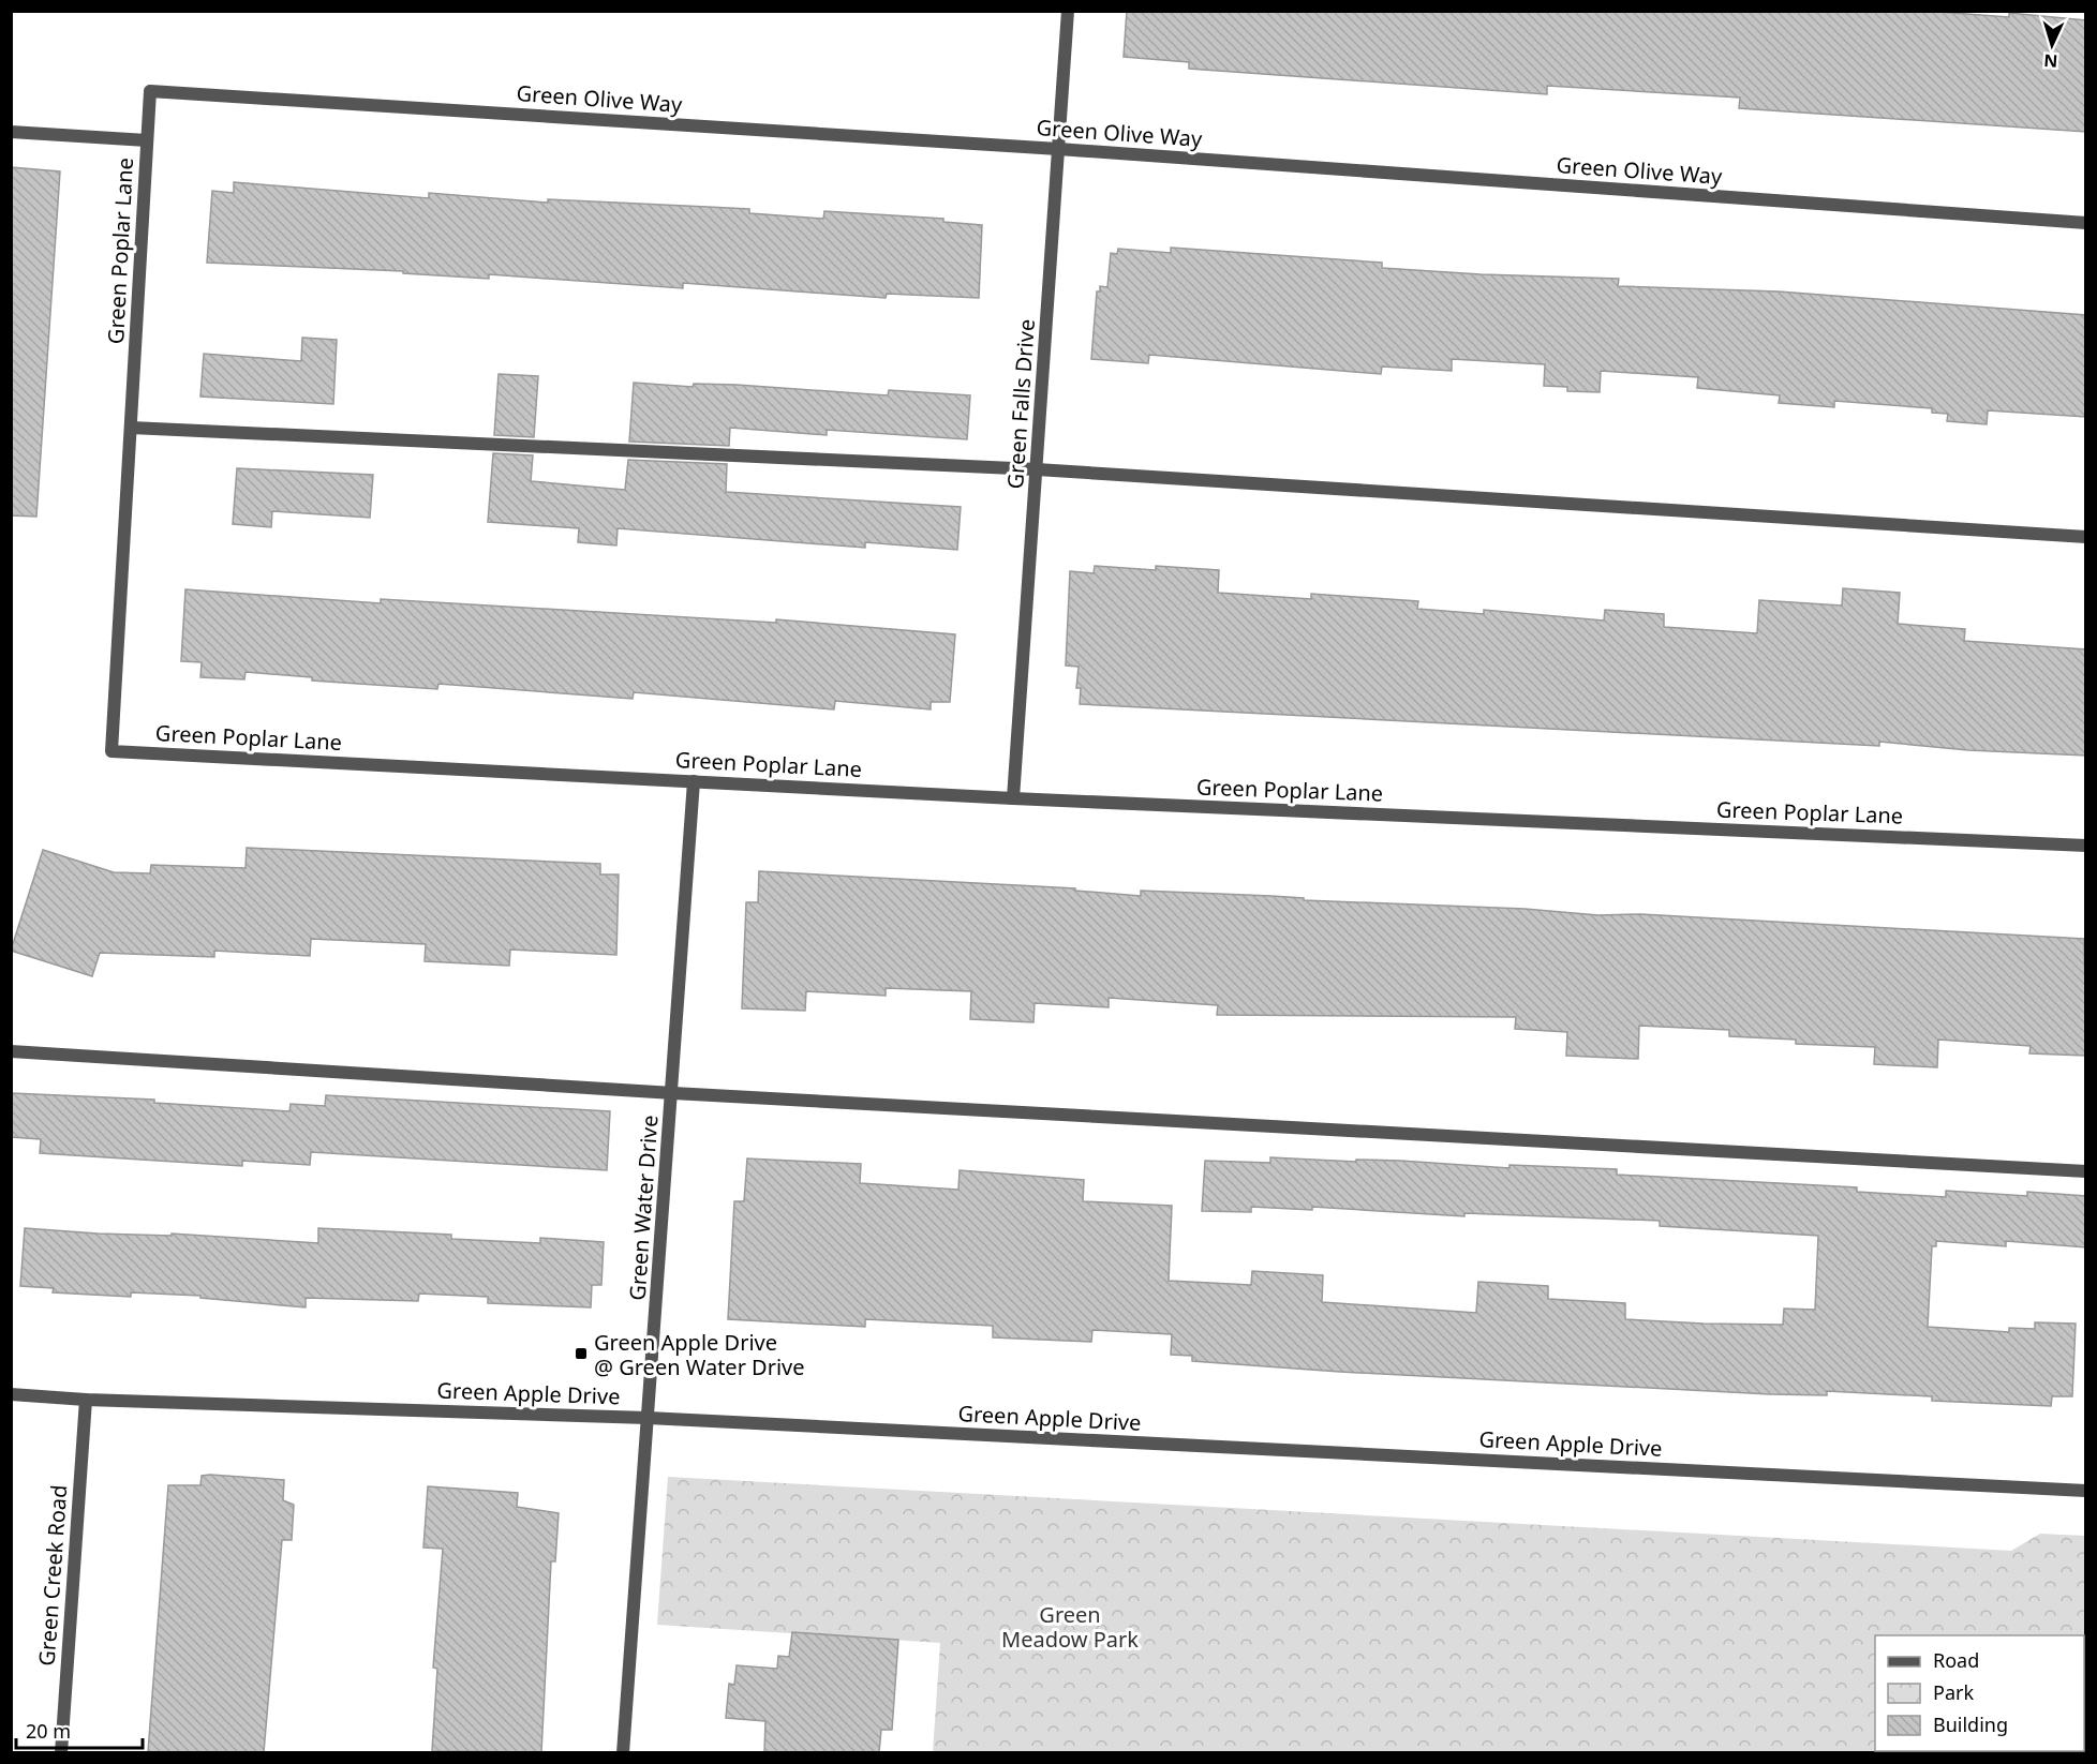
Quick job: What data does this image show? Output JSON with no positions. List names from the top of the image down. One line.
{"streets":{"street":["Green Olive Way","Green Poplar Lane","Green Falls Drive","Green Water Drive","Green Apple Drive","Green Creek Road"]},"crossings":[["Green Olive Way","Green Poplar Lane"],["Green Olive Way","Green Falls Drive"],["Green Poplar Lane","Green Falls Drive"],["Green Poplar Lane","Green Water Drive"],["Green Water Drive","Green Apple Drive"],["Green Apple Drive","Green Creek Road"]],"parks":["Green Meadow Park"],"places":{"transit":["Green Apple Drive @ Green Water Drive"]},"legend":["Road","Park","Building"],"scale_bar":"20 m","north":"bottom"}
